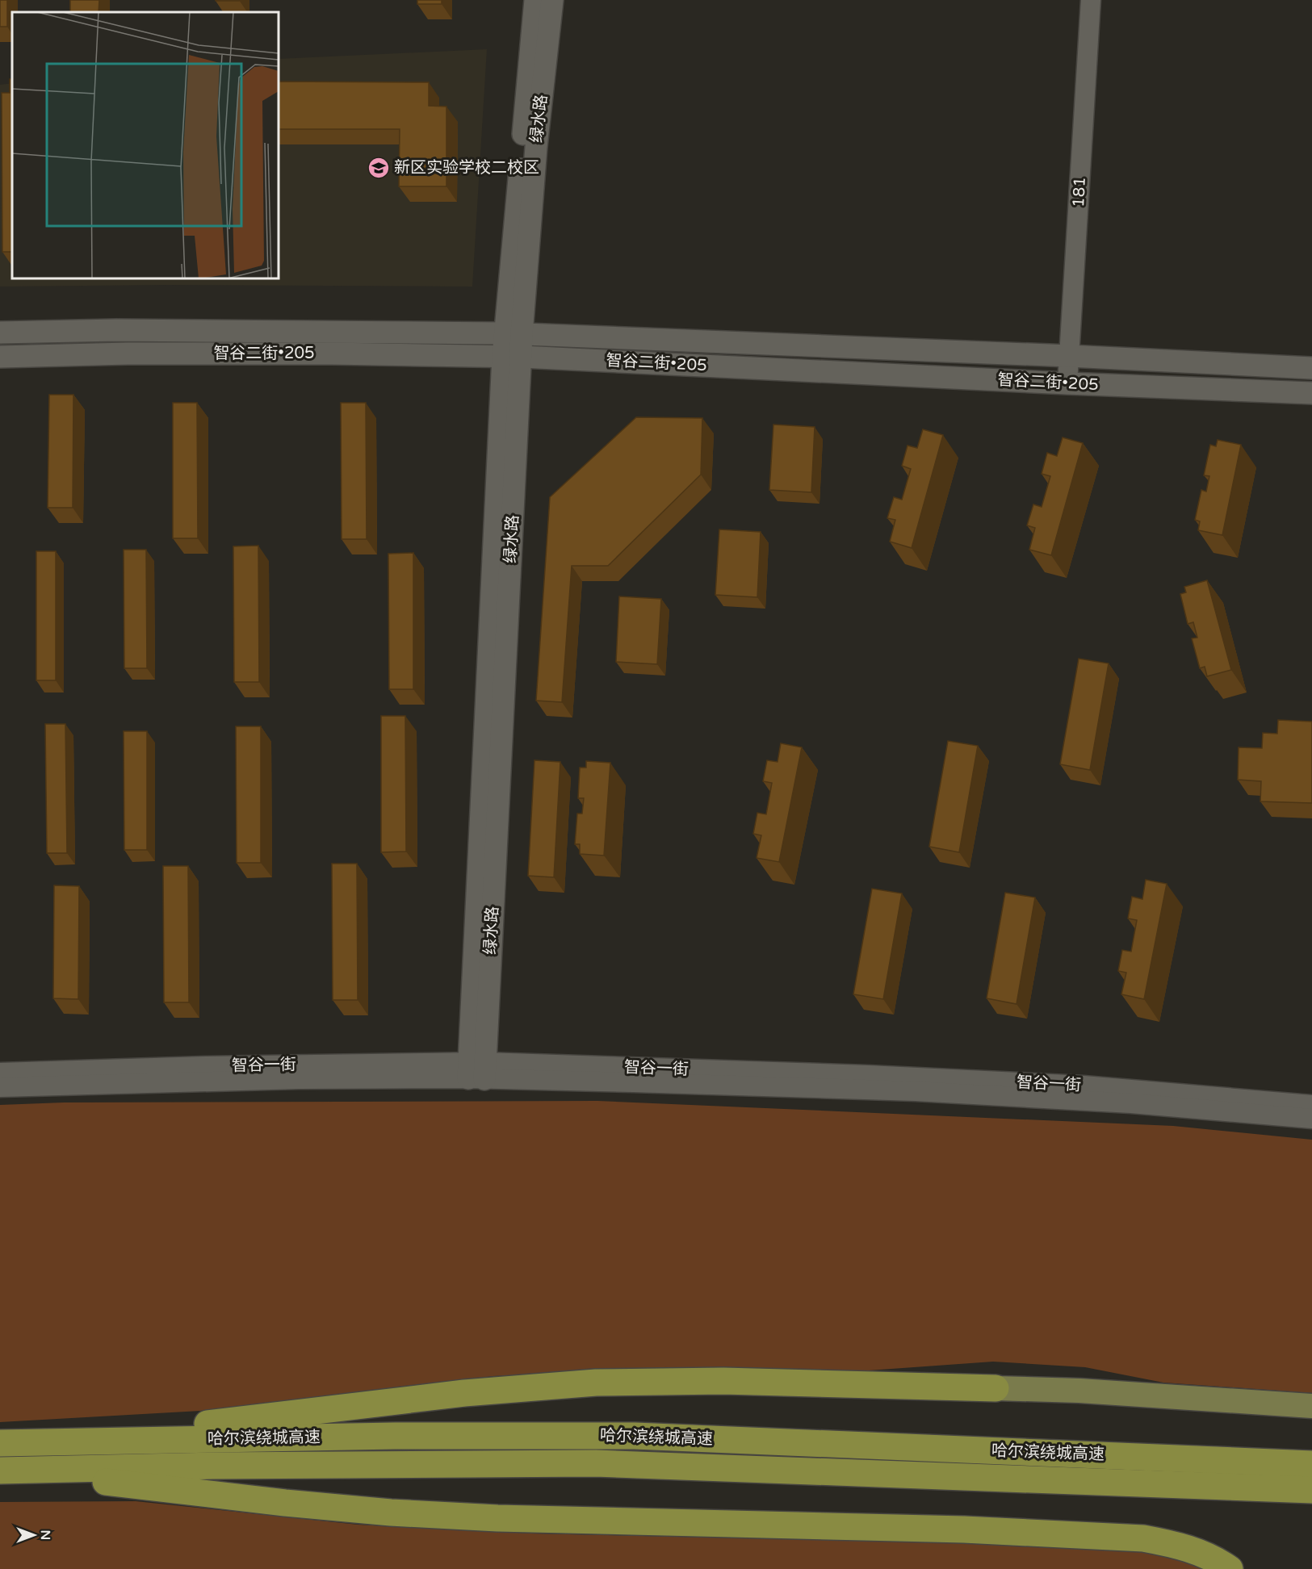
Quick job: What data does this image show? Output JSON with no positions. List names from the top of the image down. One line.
{"streets":{"highway":["哈尔滨绕城高速"],"main road":["绿水路","智谷二街•205"],"street":["181","智谷一街"]},"crossings":[["绿水路","智谷二街•205"],["绿水路","智谷一街"],["181","智谷二街•205"]],"places":{"school or university":["新区实验学校二校区"]},"north":"right"}
